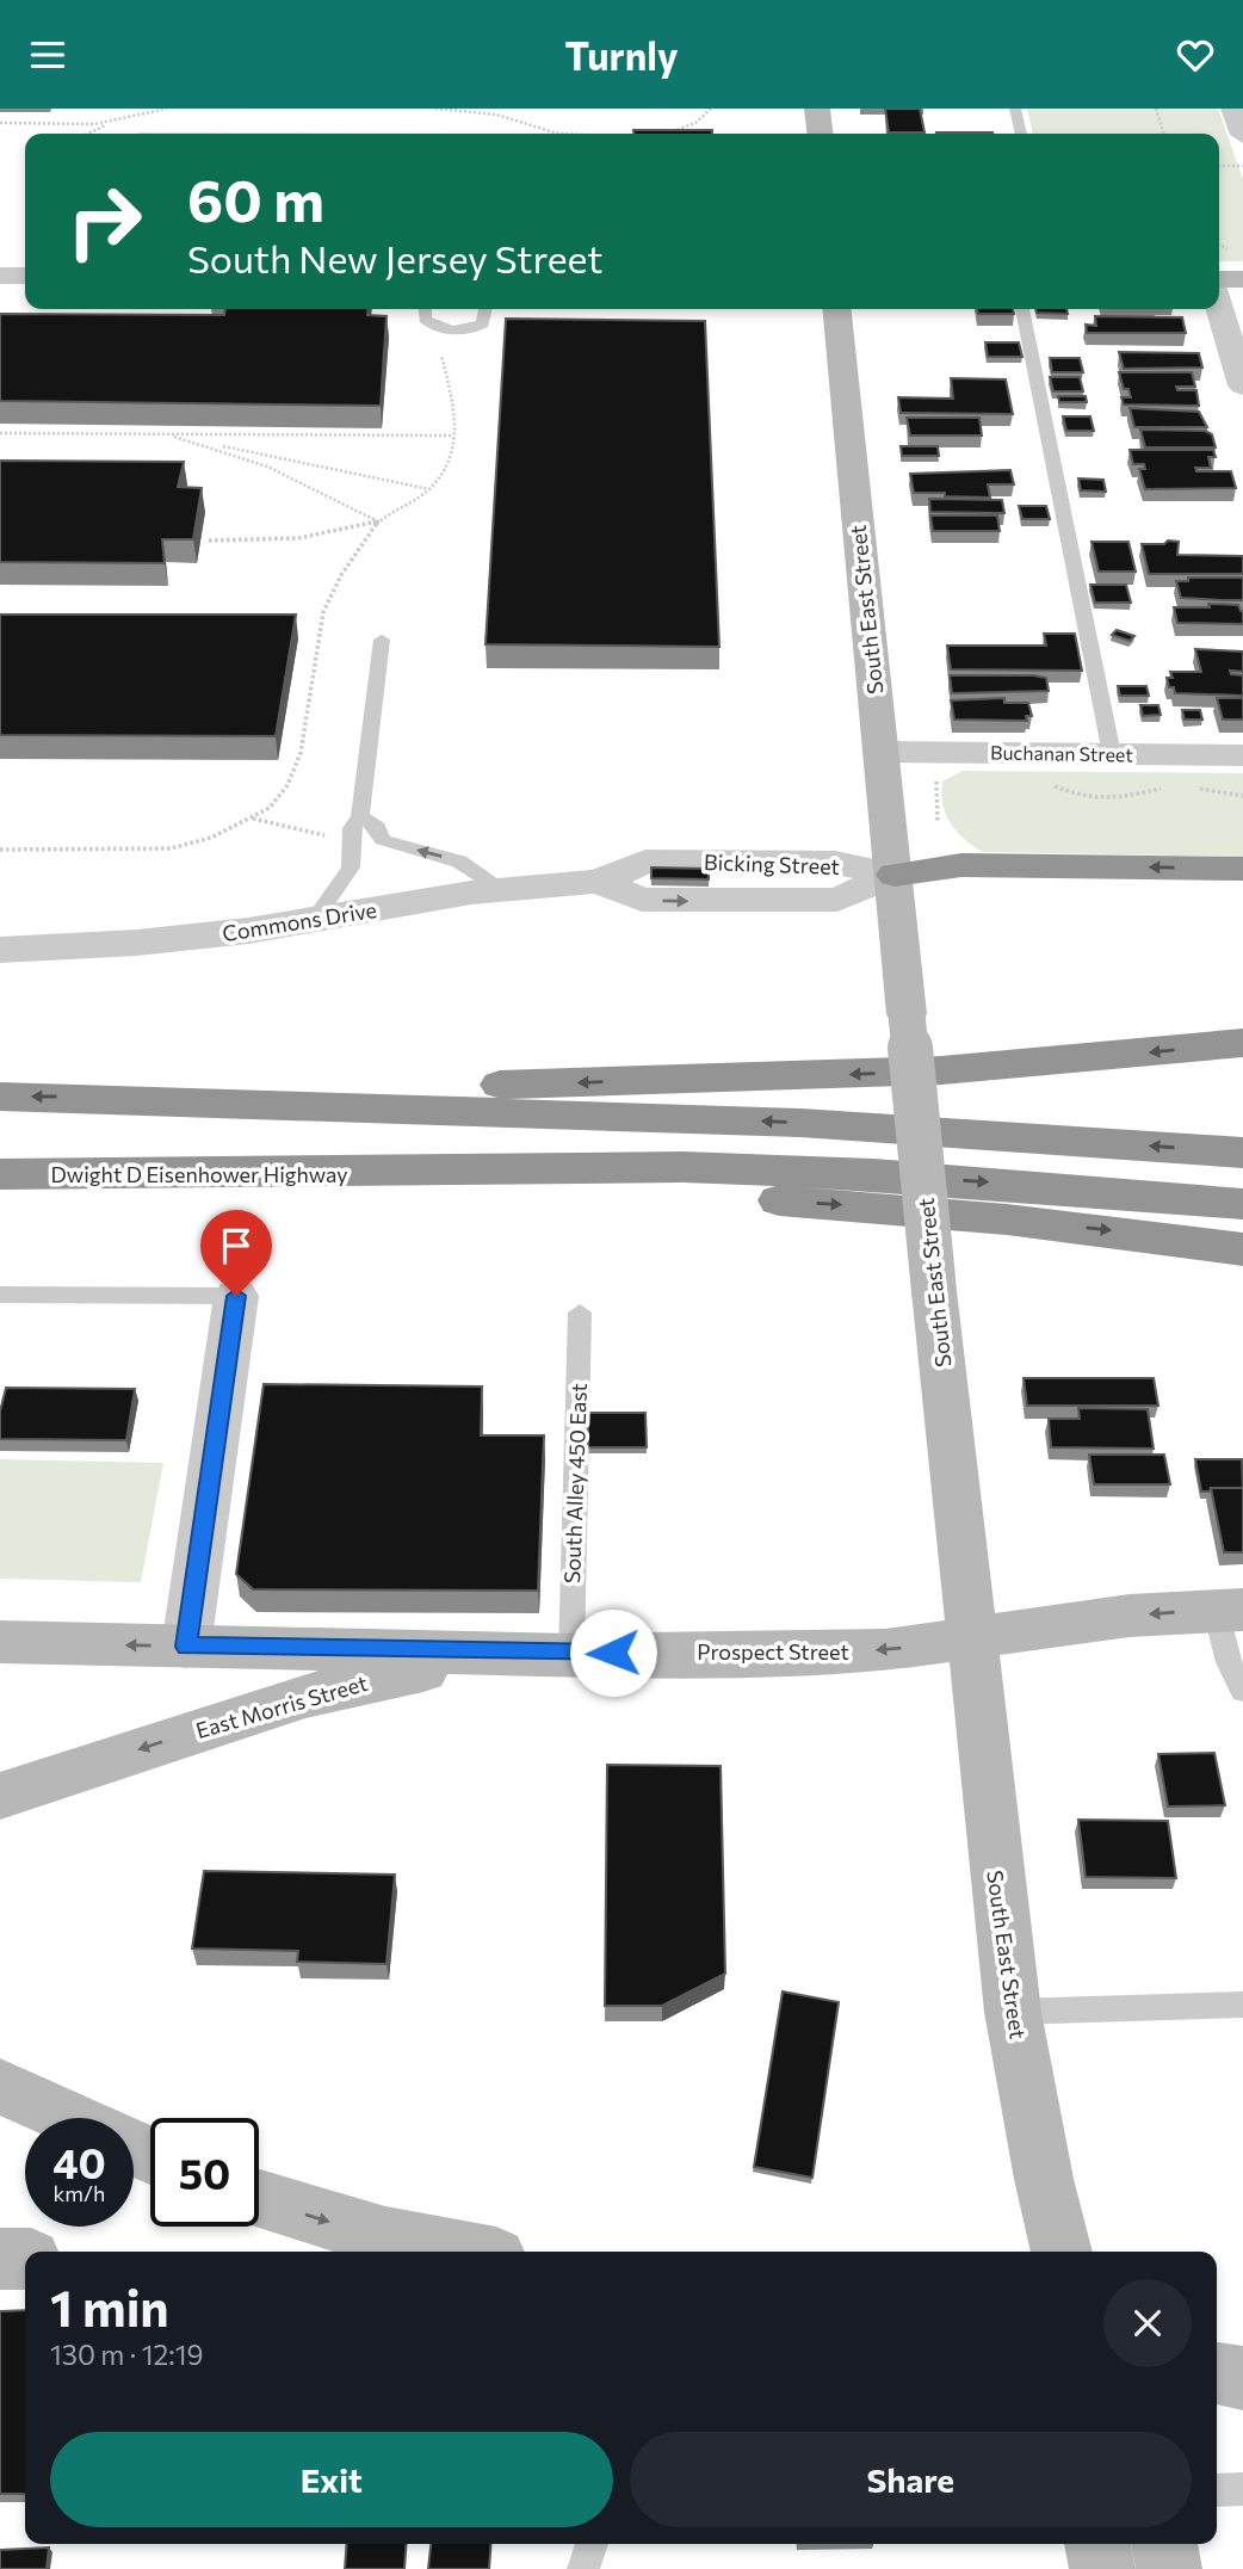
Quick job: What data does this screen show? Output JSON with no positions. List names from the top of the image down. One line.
{"streets":{"highway":["Dwight D Eisenhower Highway"],"main road":["South East Street","Prospect Street","East Morris Street"],"street":["Buchanan Street","Bicking Street","Commons Drive"],"lane":["South Alley 450 East"]},"crossings":[["South East Street","Buchanan Street"],["South East Street","Bicking Street"],["South East Street","Prospect Street"],["Bicking Street","Commons Drive"],["South Alley 450 East","Prospect Street"],["South Alley 450 East","East Morris Street"],["Prospect Street","East Morris Street"]],"one_way":["Prospect Street","East Morris Street"],"page":{"header":"Turnly","turn":["60 m","South New Jersey Street"],"speed":"40 km/h","limit":"50","heading":["1 min","130 m · 12:19"],"buttons":["Exit","Share"]}}
